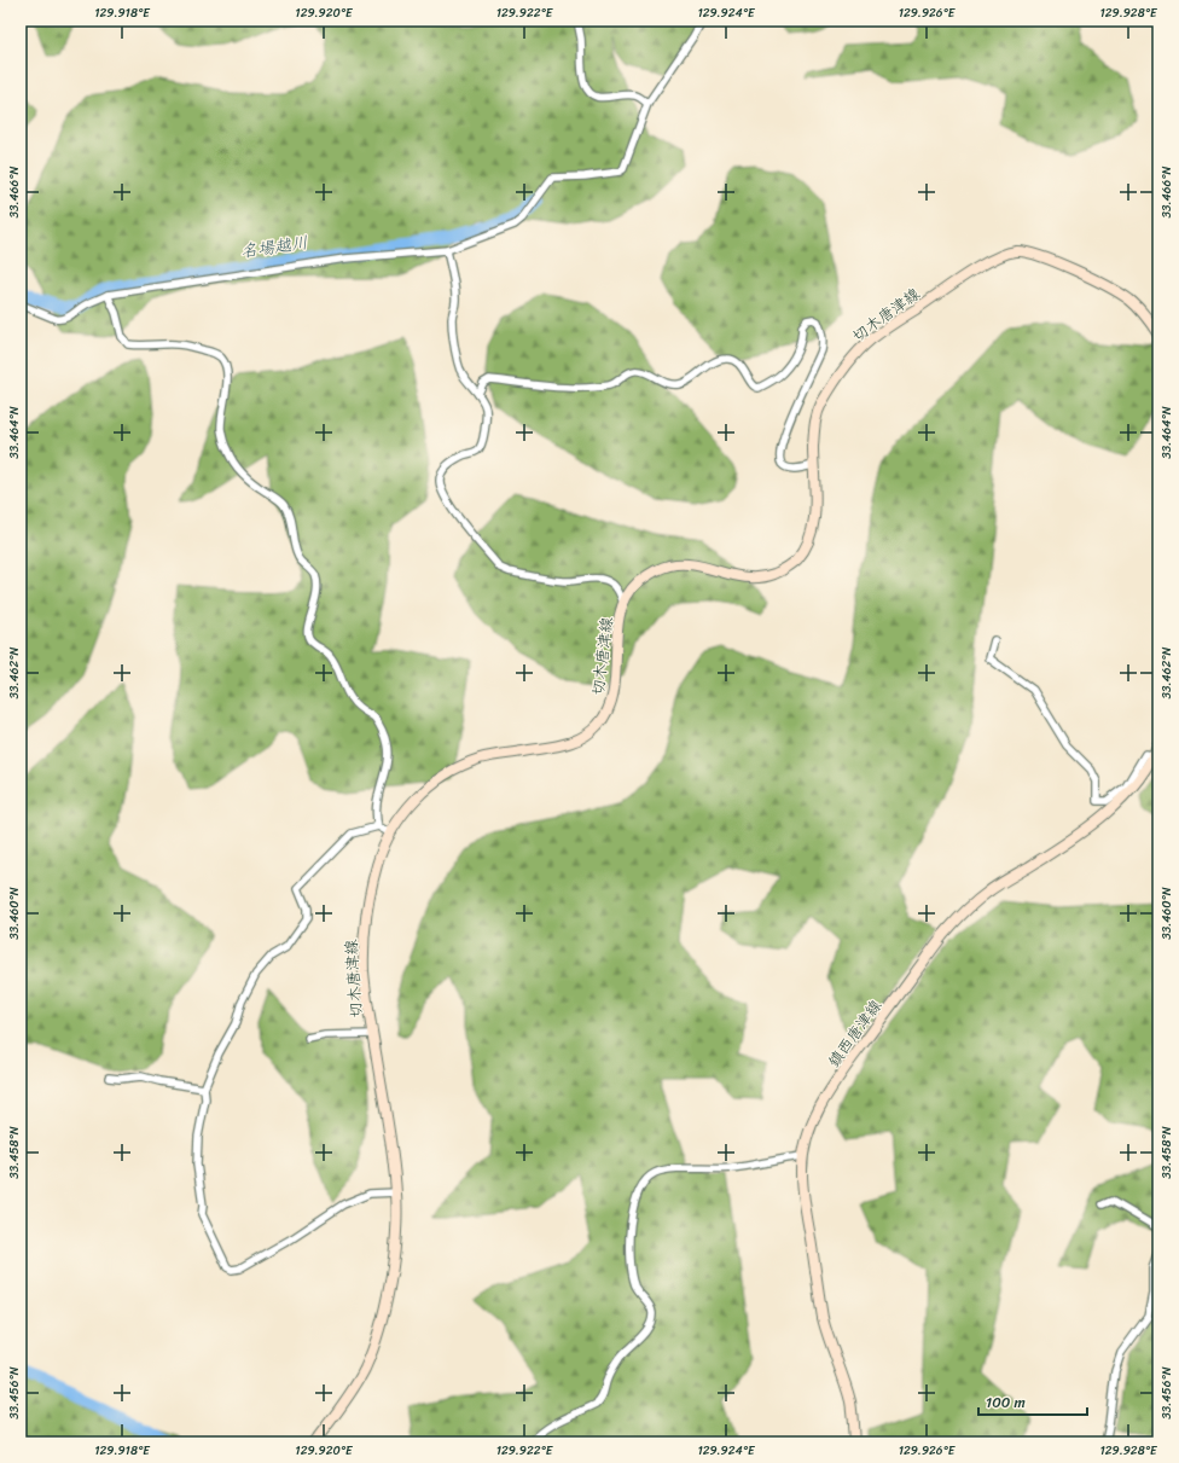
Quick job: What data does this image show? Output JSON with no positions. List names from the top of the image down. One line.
{"streets":{"main road":["切木唐津線","鎮西唐津線"]},"water":["名場越川"],"scale_bar":"100 m","coordinates":["129.918°E","129.920°E","129.922°E","129.924°E","129.926°E","129.928°E","33.466°N","33.464°N","33.462°N","33.460°N","33.458°N","33.456°N"]}
